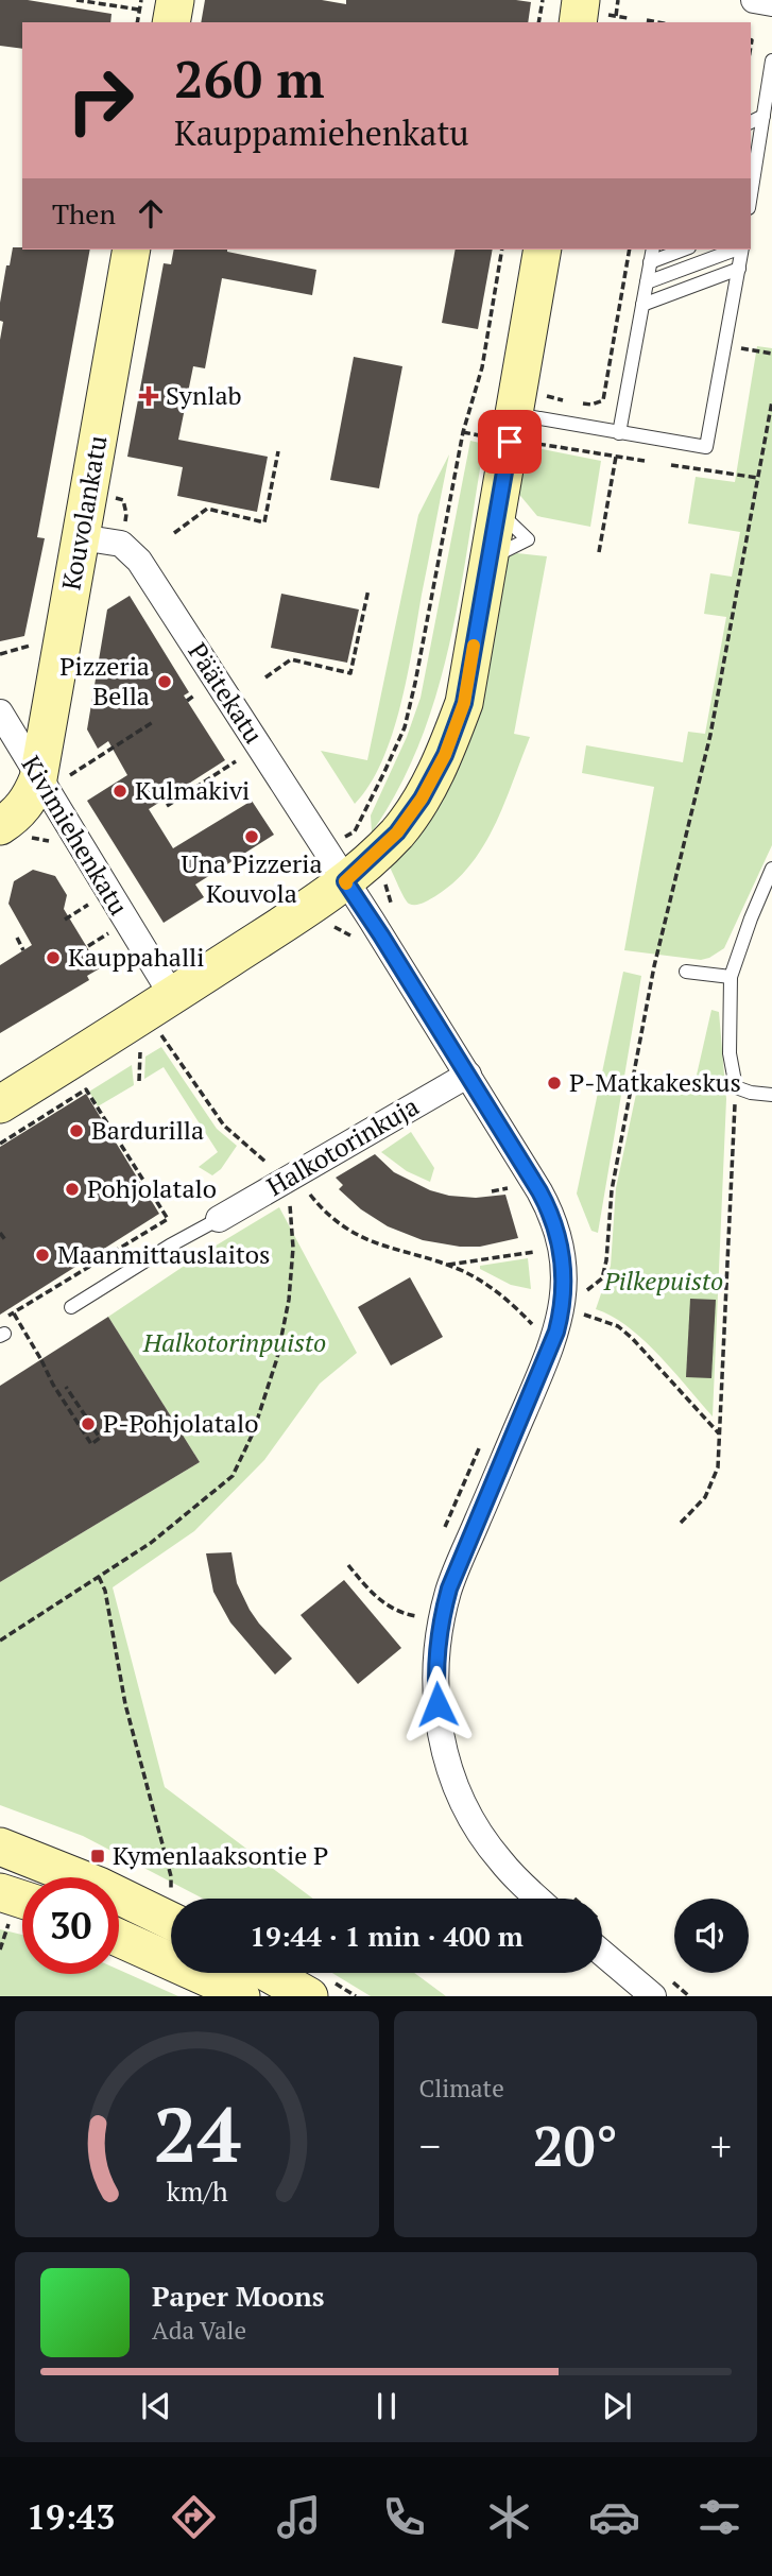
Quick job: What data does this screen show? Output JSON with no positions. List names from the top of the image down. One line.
{"streets":{"street":["Kouvolankatu","Päätekatu","Kivimiehenkatu","Halkotorinkuja"]},"crossings":[["Kouvolankatu","Päätekatu"],["Kouvolankatu","Kivimiehenkatu"],["Päätekatu","Halkotorinkuja"]],"parks":["Pilkepuisto","Halkotorinpuisto"],"places":{"health":["Synlab"],"other":["Pizzeria Bella","Kulmakivi","Una Pizzeria Kouvola","Kauppahalli","P-Matkakeskus","Bardurilla","Pohjolatalo","Maanmittauslaitos","P-Pohjolatalo"],"transit":["Kymenlaaksontie P"]},"page":{"turn":["260 m","Kauppamiehenkatu"],"then":"Then","limit":"30","trip":"19:44 · 1 min · 400 m","tile":"Climate","heat":["−","20°","+"],"song":["Paper Moons","Ada Vale"],"tabs":"19:43","gauge":["24","km/h"]}}
